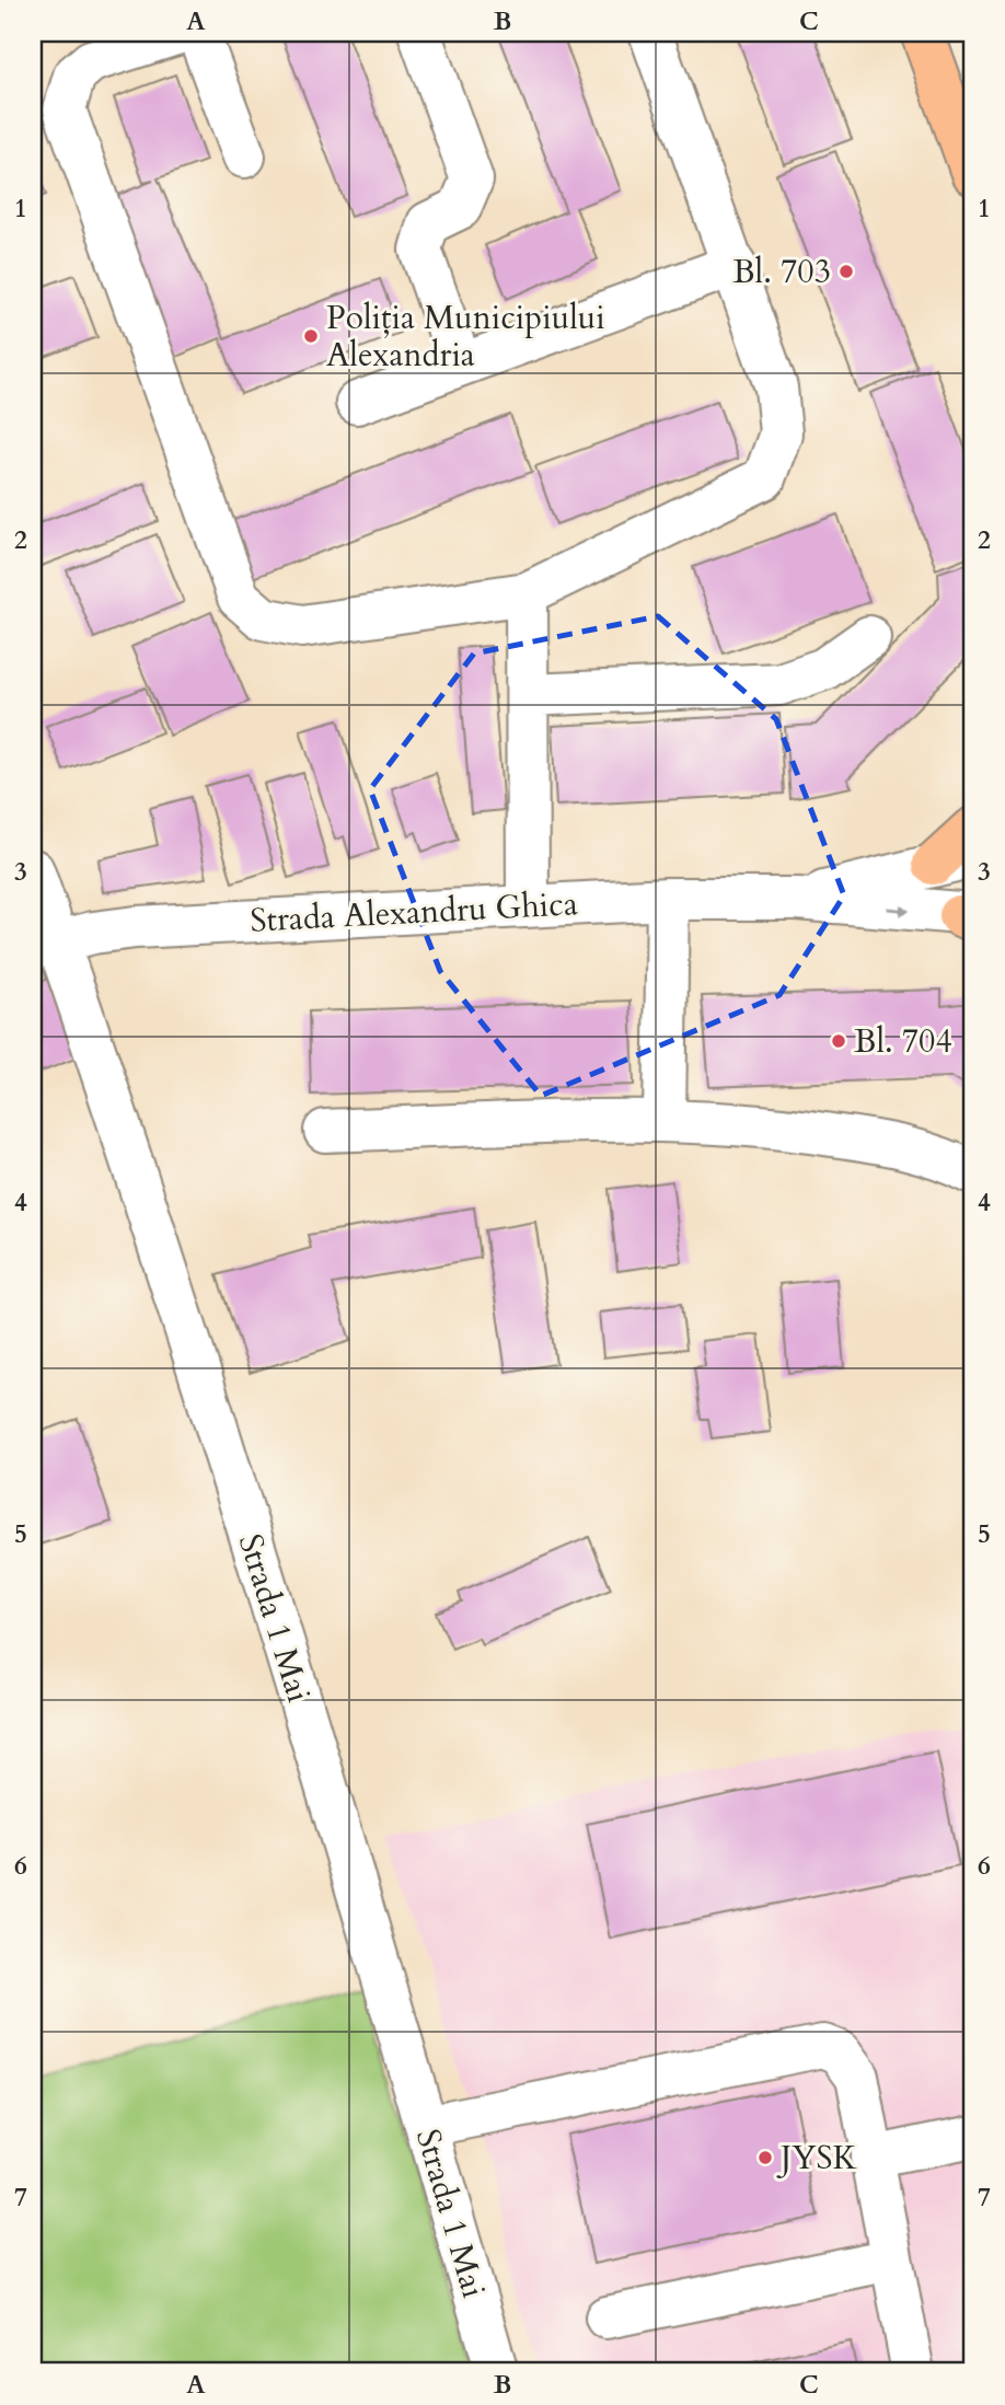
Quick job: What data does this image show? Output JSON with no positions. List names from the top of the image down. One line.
{"streets":{"street":["Strada Alexandru Ghica","Strada 1 Mai"]},"crossings":[["Strada Alexandru Ghica","Strada 1 Mai"]],"places":["Bl. 703","Poliția Municipiului Alexandria","Bl. 704","JYSK"],"grid":{"columns":["A","B","C"],"rows":["1","2","3","4","5","6","7"]}}
